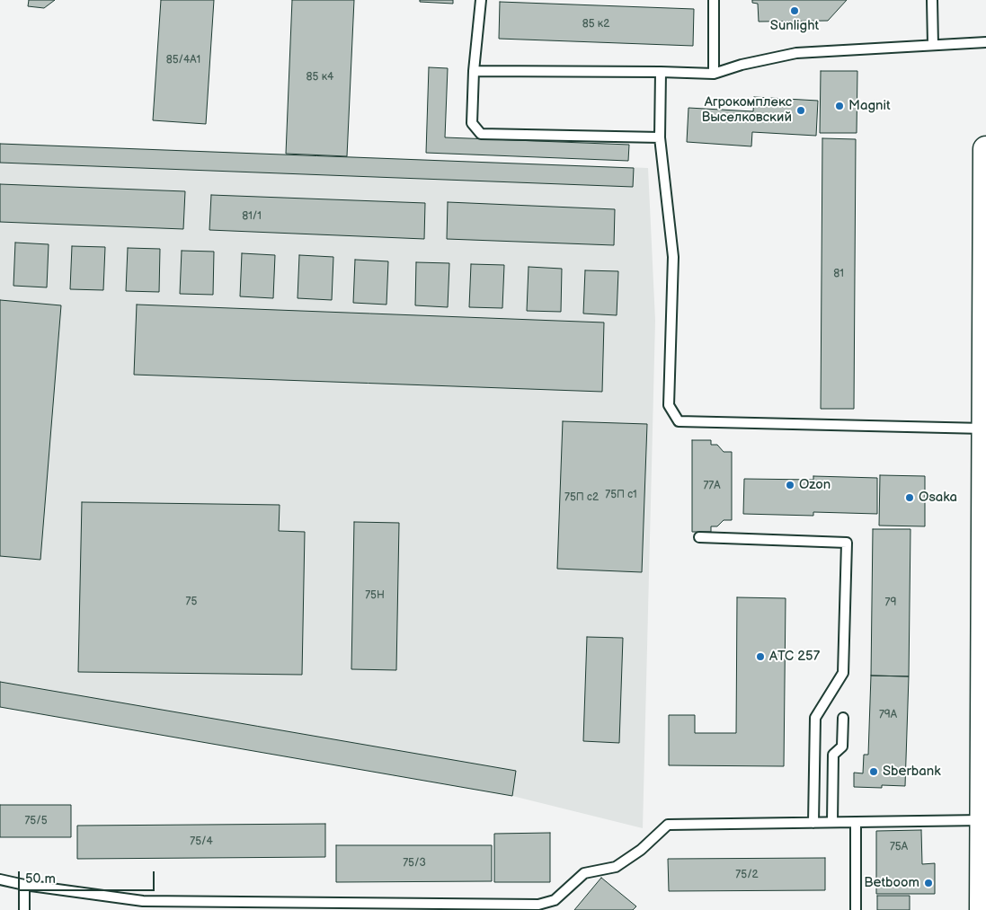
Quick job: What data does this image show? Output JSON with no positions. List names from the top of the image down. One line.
{"places":["Sunlight","Magnit","Агрокомплекс Выселковский","Ozon","Osaka","АТС 257","Sberbank","Betboom"],"house_numbers":["85 к2","85/4А1","85 к4","81/1","81","77А","75П с1","75П с2","75Н","75","79","79А","75/5","75/4","75А","75/3","75/2"],"scale_bar":"50 m"}
